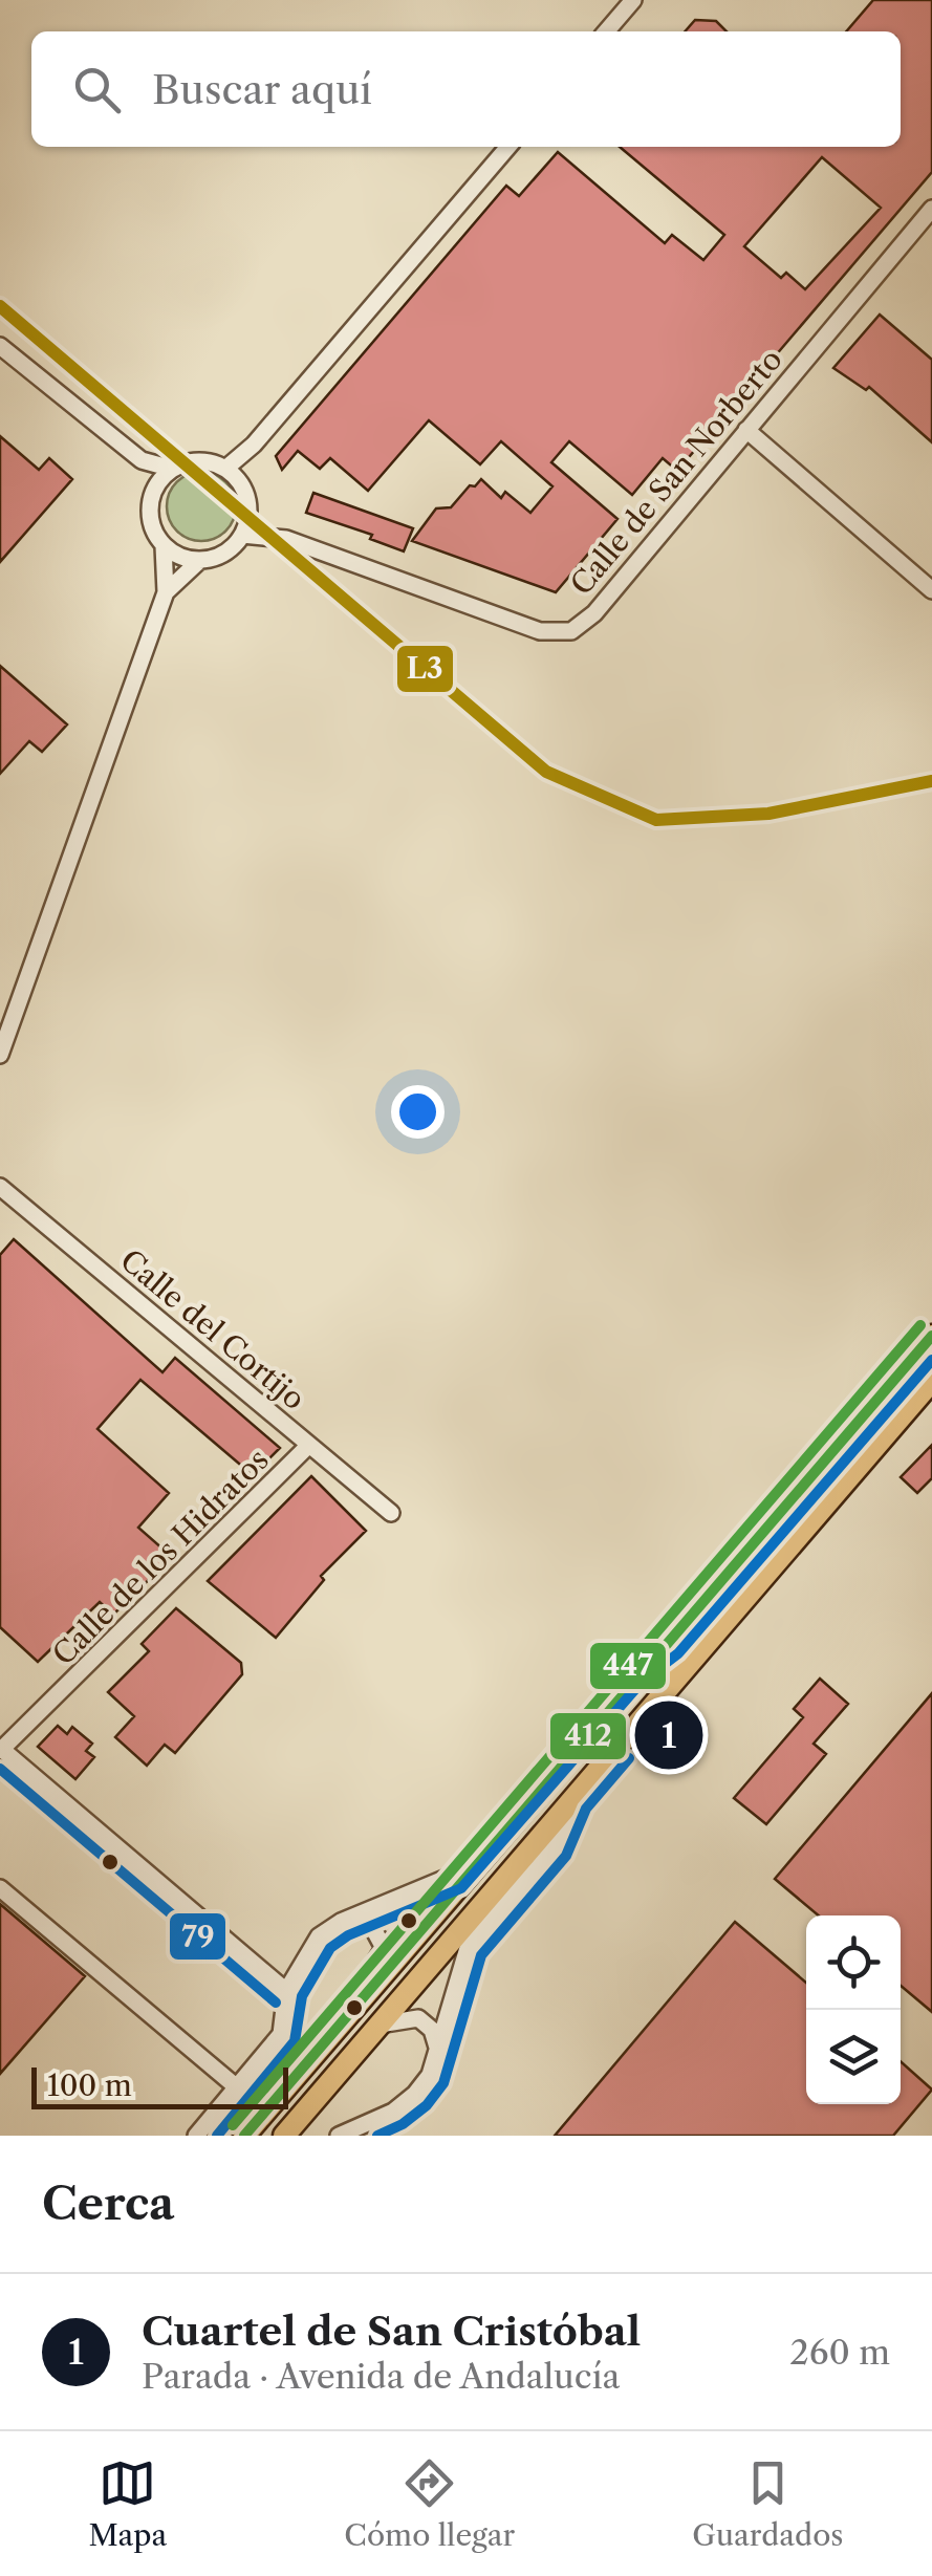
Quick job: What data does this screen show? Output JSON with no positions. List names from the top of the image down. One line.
{"streets":{"street":["Calle de San Norberto","Calle del Cortijo","Calle de los Hidratos"]},"crossings":[["Calle del Cortijo","Calle de los Hidratos"]],"lines":["transit line L3","transit line 447","transit line 412","transit line 79"],"scale_bar":"100 m","page":{"search":"Buscar aquí","pins":"1","scale":"100 m","heading":"Cerca","list":[{"mark":"1","name":"Cuartel de San Cristóbal","note":"Parada · Avenida de Andalucía","value":"260 m"}],"nav":["Mapa","Cómo llegar","Guardados"]}}
